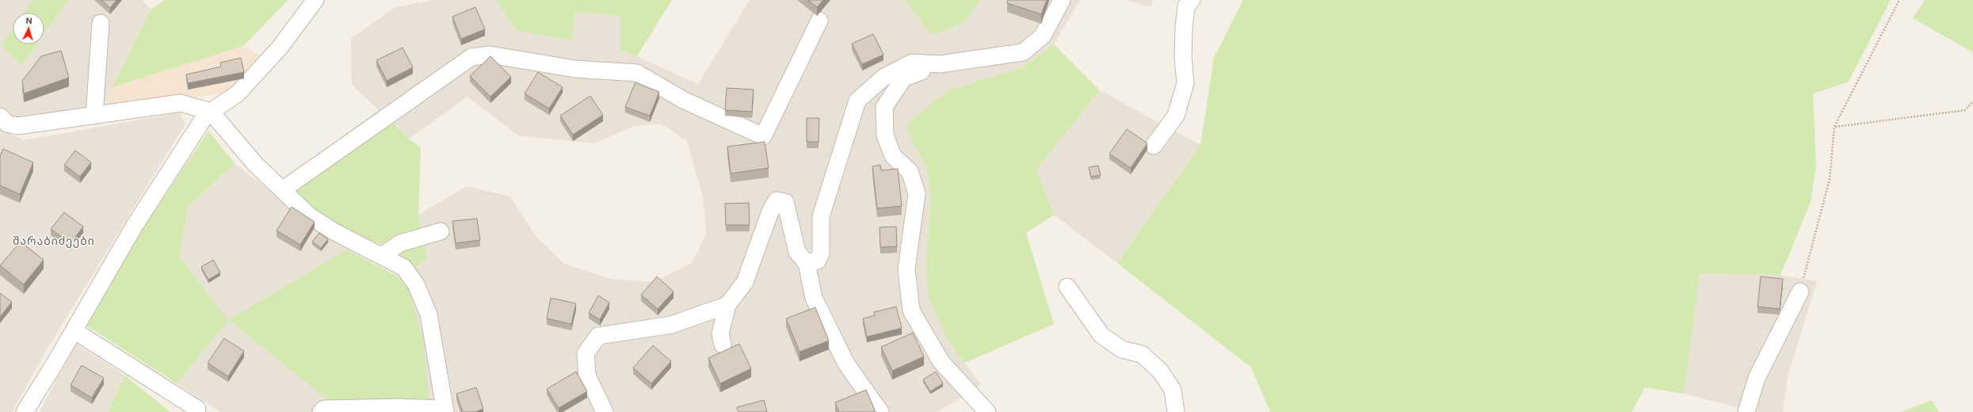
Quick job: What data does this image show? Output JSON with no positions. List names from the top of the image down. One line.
{"districts":["შარაბიძეები"],"north":"top"}
